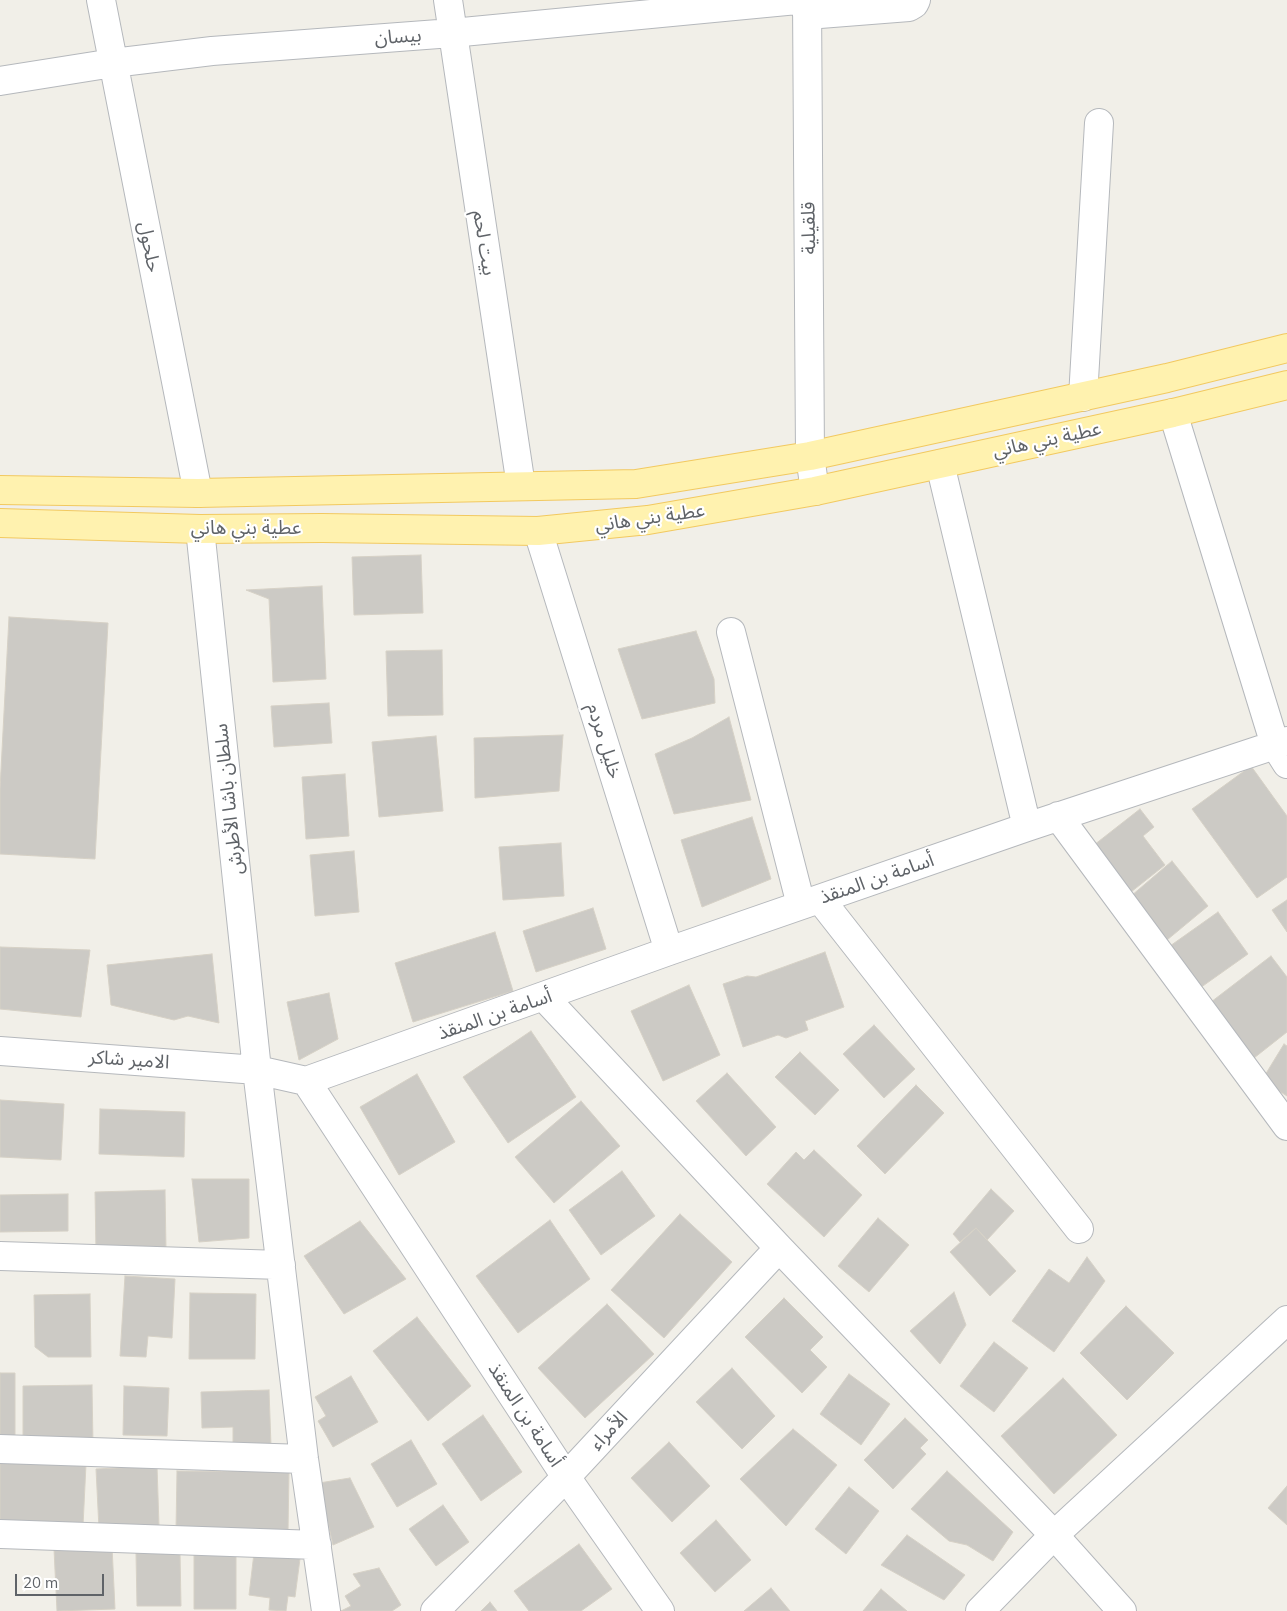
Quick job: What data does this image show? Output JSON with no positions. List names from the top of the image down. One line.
{"streets":{"main road":["عطية بني هاني"],"street":["بيسان","قلقيلية","بيت لحم","حلحول","خليل مردم","سلطان باشا الأطرش","أسامة بن المنقذ","الامير شاكر","الأمراء"]},"crossings":[["بيسان","قلقيلية"],["بيسان","بيت لحم"],["بيسان","حلحول"],["قلقيلية","عطية بني هاني"],["عطية بني هاني","خليل مردم"],["عطية بني هاني","سلطان باشا الأطرش"],["خليل مردم","أسامة بن المنقذ"],["سلطان باشا الأطرش","الامير شاكر"],["أسامة بن المنقذ","الامير شاكر"],["أسامة بن المنقذ","الأمراء"]],"scale_bar":"20 m"}
